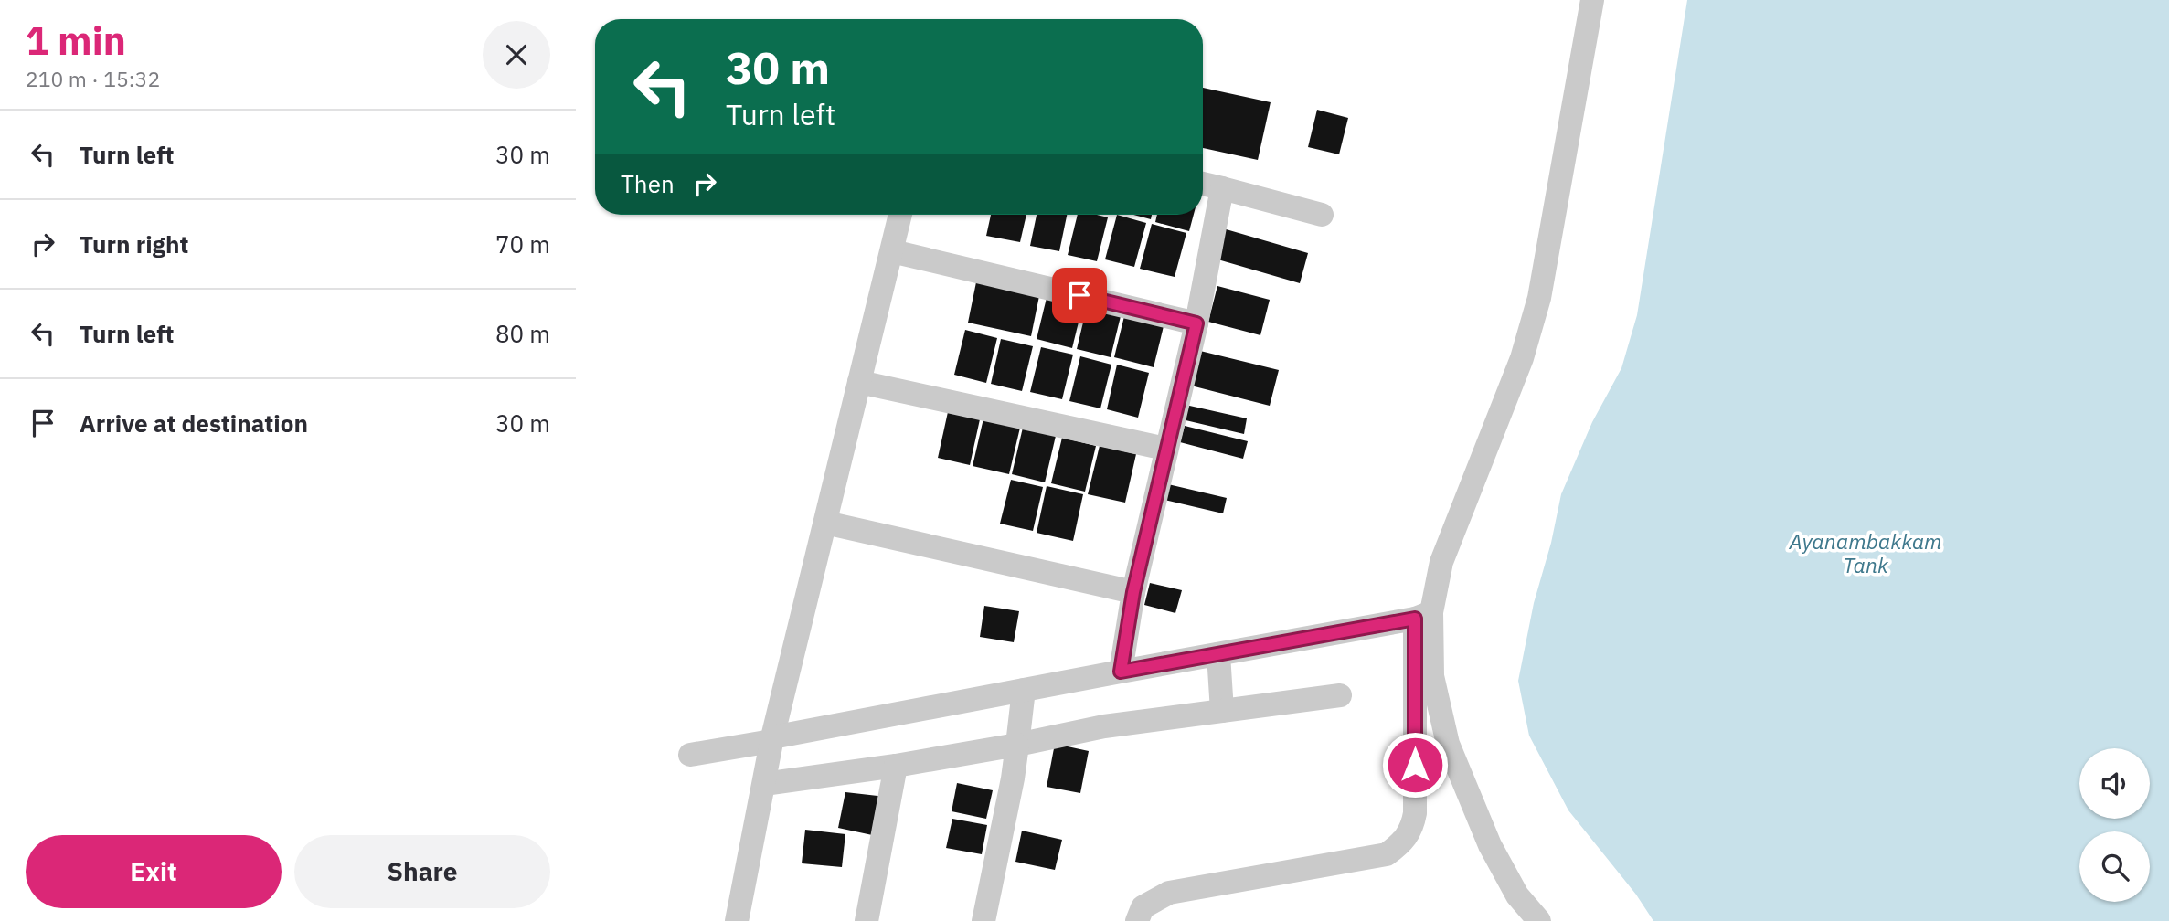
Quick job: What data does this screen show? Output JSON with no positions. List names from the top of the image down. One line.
{"water":["Ayanambakkam Tank"],"page":{"heading":["1 min","210 m · 15:32"],"turn":["30 m","Turn left"],"list":[{"name":"Turn left","value":"30 m"},{"name":"Turn right","value":"70 m"},{"name":"Turn left","value":"80 m"},{"name":"Arrive at destination","value":"30 m"}],"then":"Then","buttons":["Exit","Share"]}}
